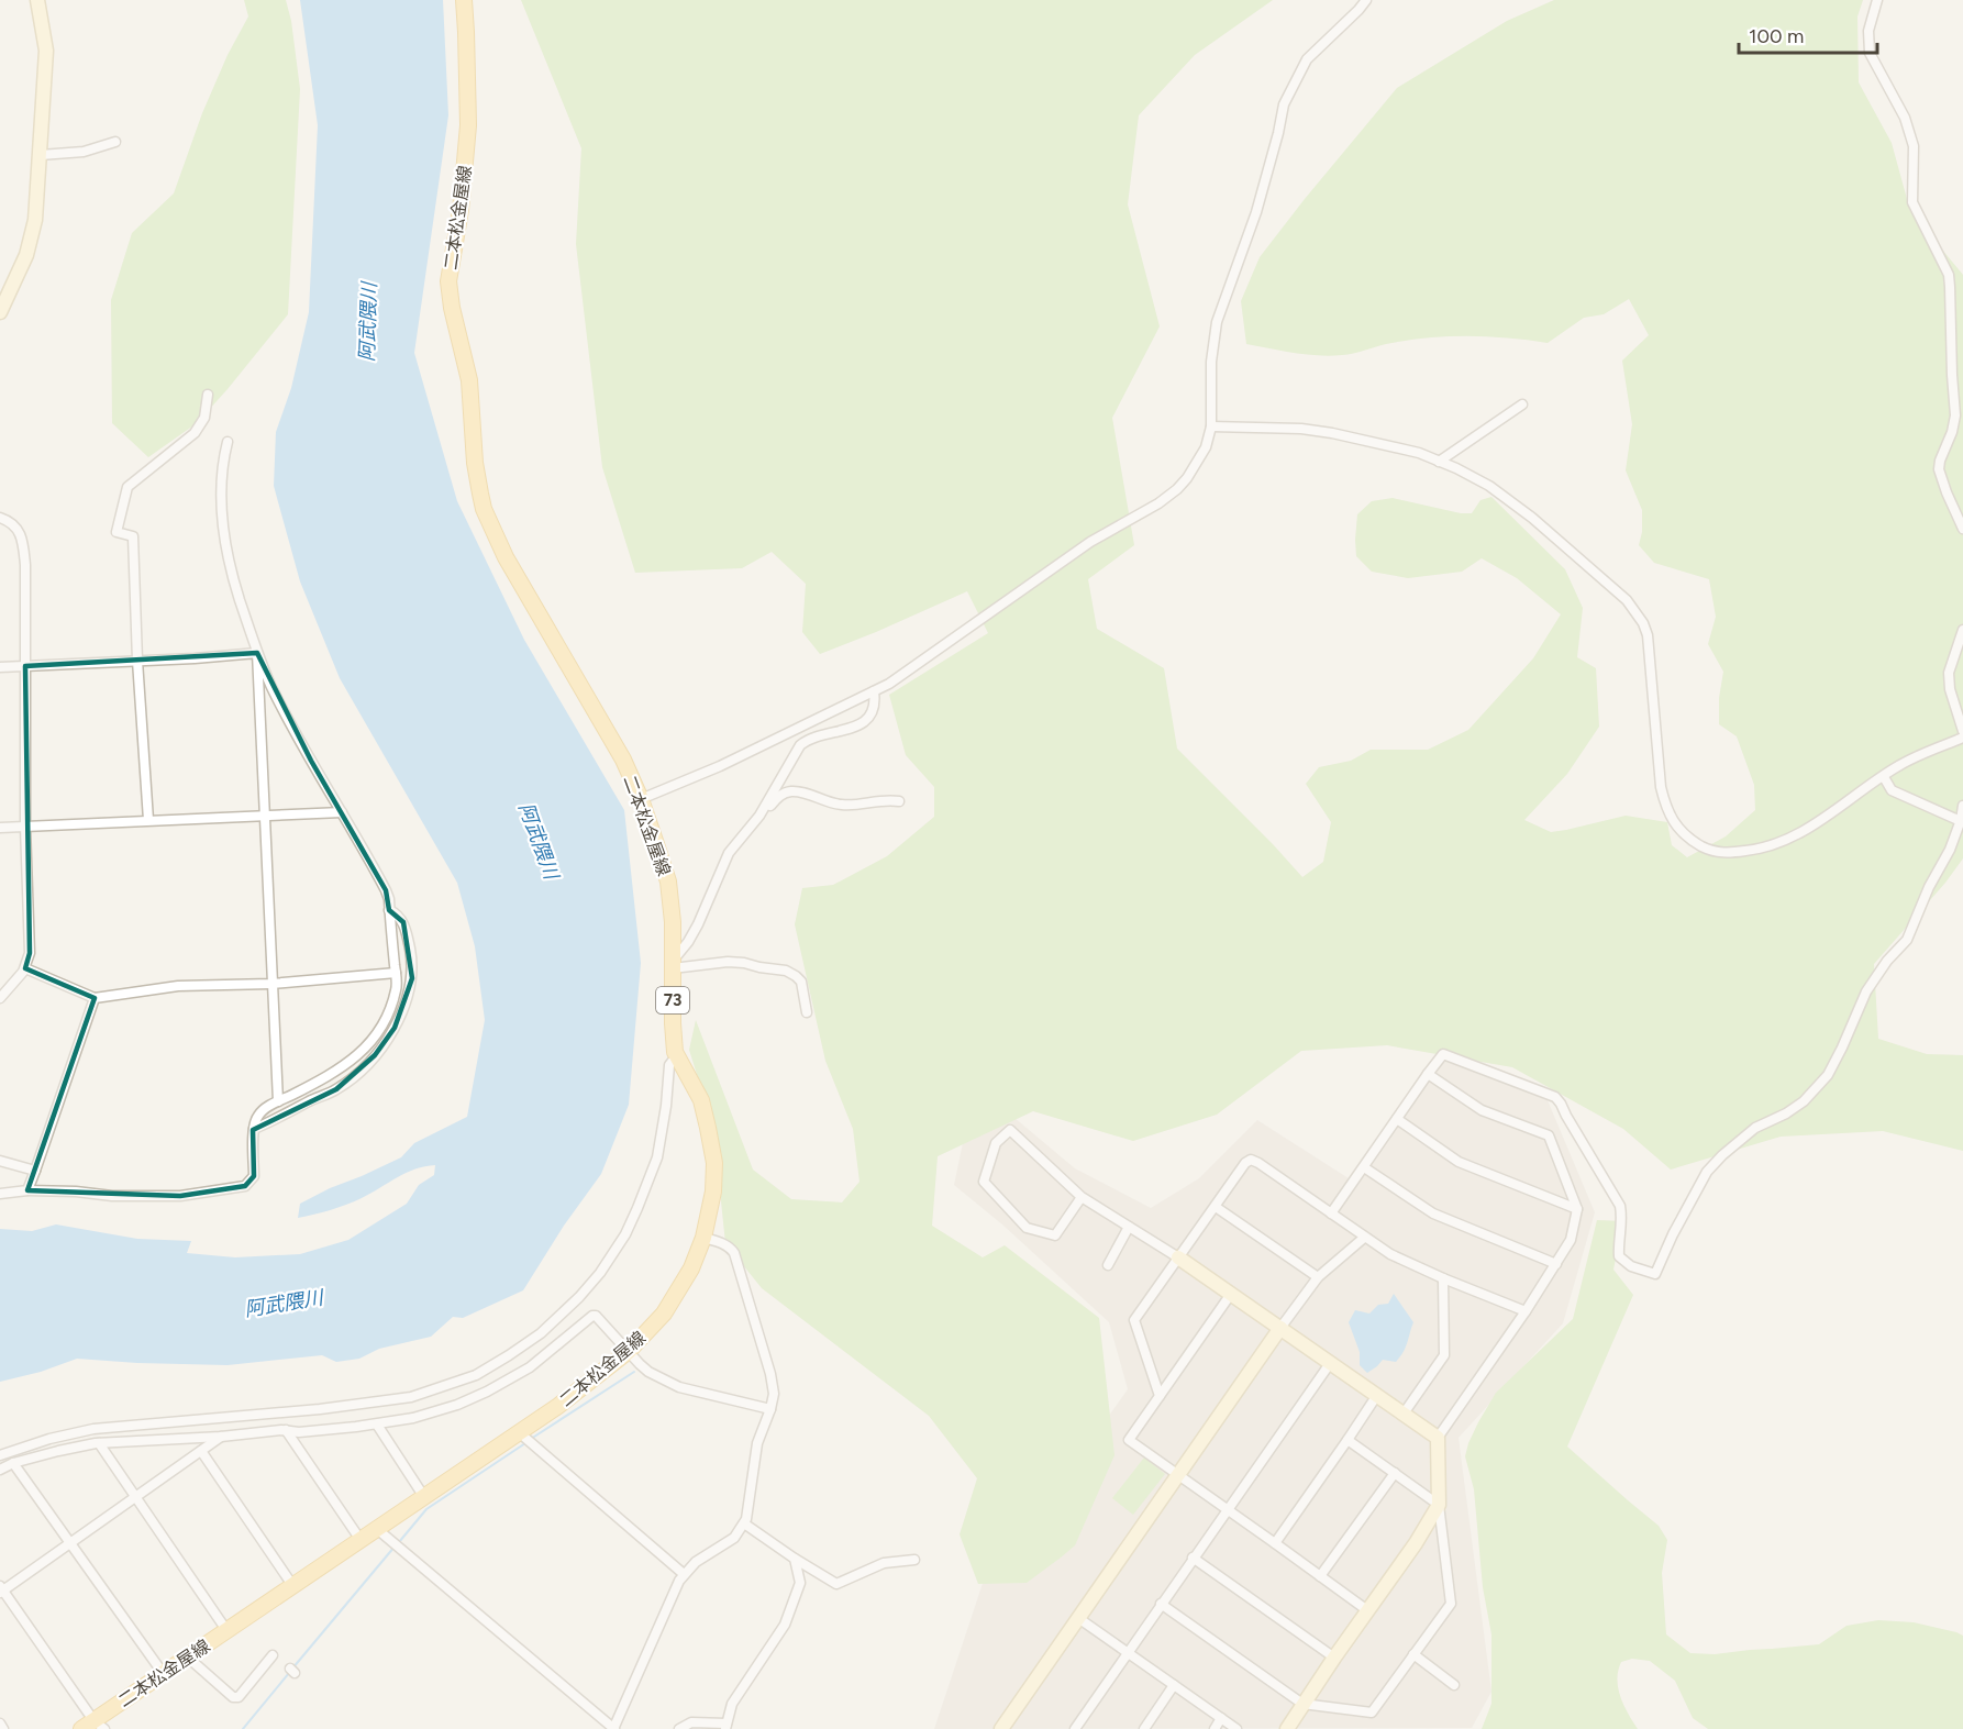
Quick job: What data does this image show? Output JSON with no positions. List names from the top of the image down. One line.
{"streets":{"main road":["二本松金屋線","73"]},"water":["阿武隈川"],"scale_bar":"100 m"}
